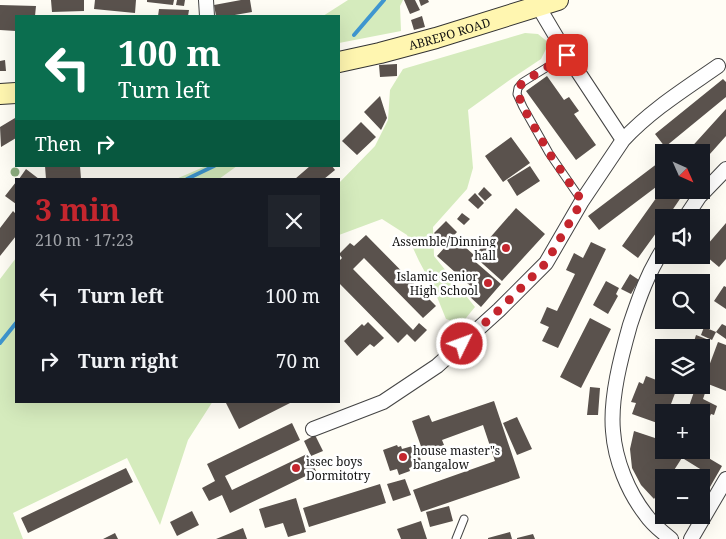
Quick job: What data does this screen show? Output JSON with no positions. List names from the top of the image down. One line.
{"streets":{"main road":["ABREPO ROAD"]},"places":["Assemble/Dinning hall","Islamic Senior High School","house master\"s bangalow","issec boys Dormitotry"],"north":"bottom right","page":{"turn":["100 m","Turn left"],"then":"Then","map_buttons":["+","−"],"heading":["3 min","210 m · 17:23"],"list":[{"name":"Turn left","value":"100 m"},{"name":"Turn right","value":"70 m"}]}}
